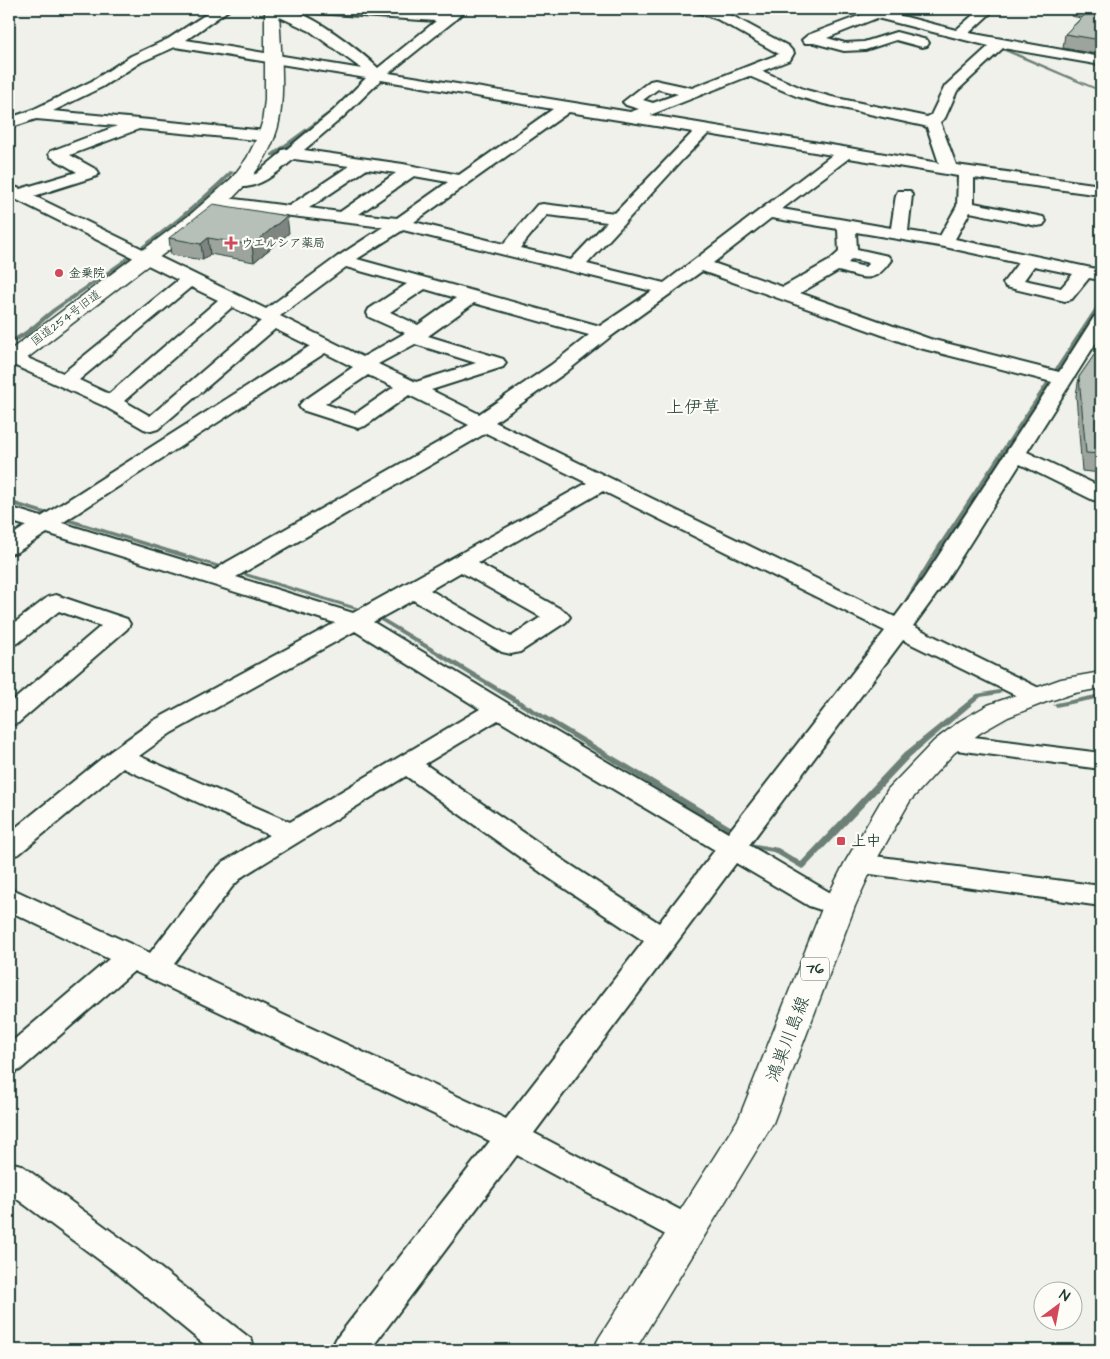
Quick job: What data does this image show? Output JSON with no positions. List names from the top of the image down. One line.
{"streets":{"street":["国道254号旧道","76","鴻巣川島線"]},"districts":["上伊草"],"places":{"health":["ウエルシア薬局"],"other":["金乗院"],"transit":["上中"]},"north":"top right"}
